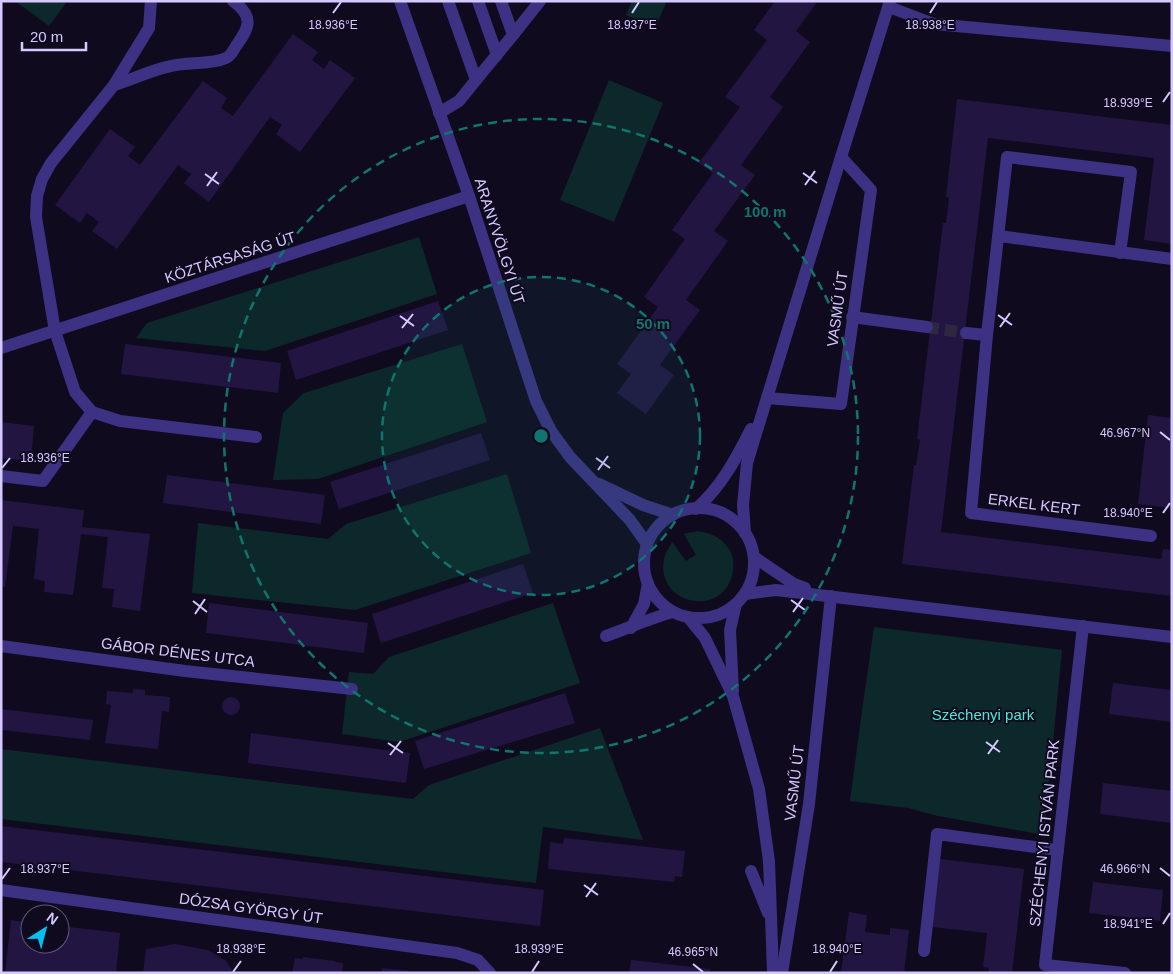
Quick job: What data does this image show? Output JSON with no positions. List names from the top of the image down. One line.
{"streets":{"street":["ARANYVÖLGYI ÚT","KÖZTÁRSASÁG ÚT","VASMŰ ÚT","ERKEL KERT","GÁBOR DÉNES UTCA","SZÉCHENYI ISTVÁN PARK","DÓZSA GYÖRGY ÚT"]},"crossings":[["ARANYVÖLGYI ÚT","KÖZTÁRSASÁG ÚT"],["ARANYVÖLGYI ÚT","VASMŰ ÚT"]],"parks":["Széchenyi park"],"scale_bar":"20 m","north":"top right","coordinates":["18.936°E","18.937°E","18.938°E","18.939°E","46.967°N","18.940°E","46.966°N","18.941°E","46.965°N"],"rings":["100 m","50 m"]}
